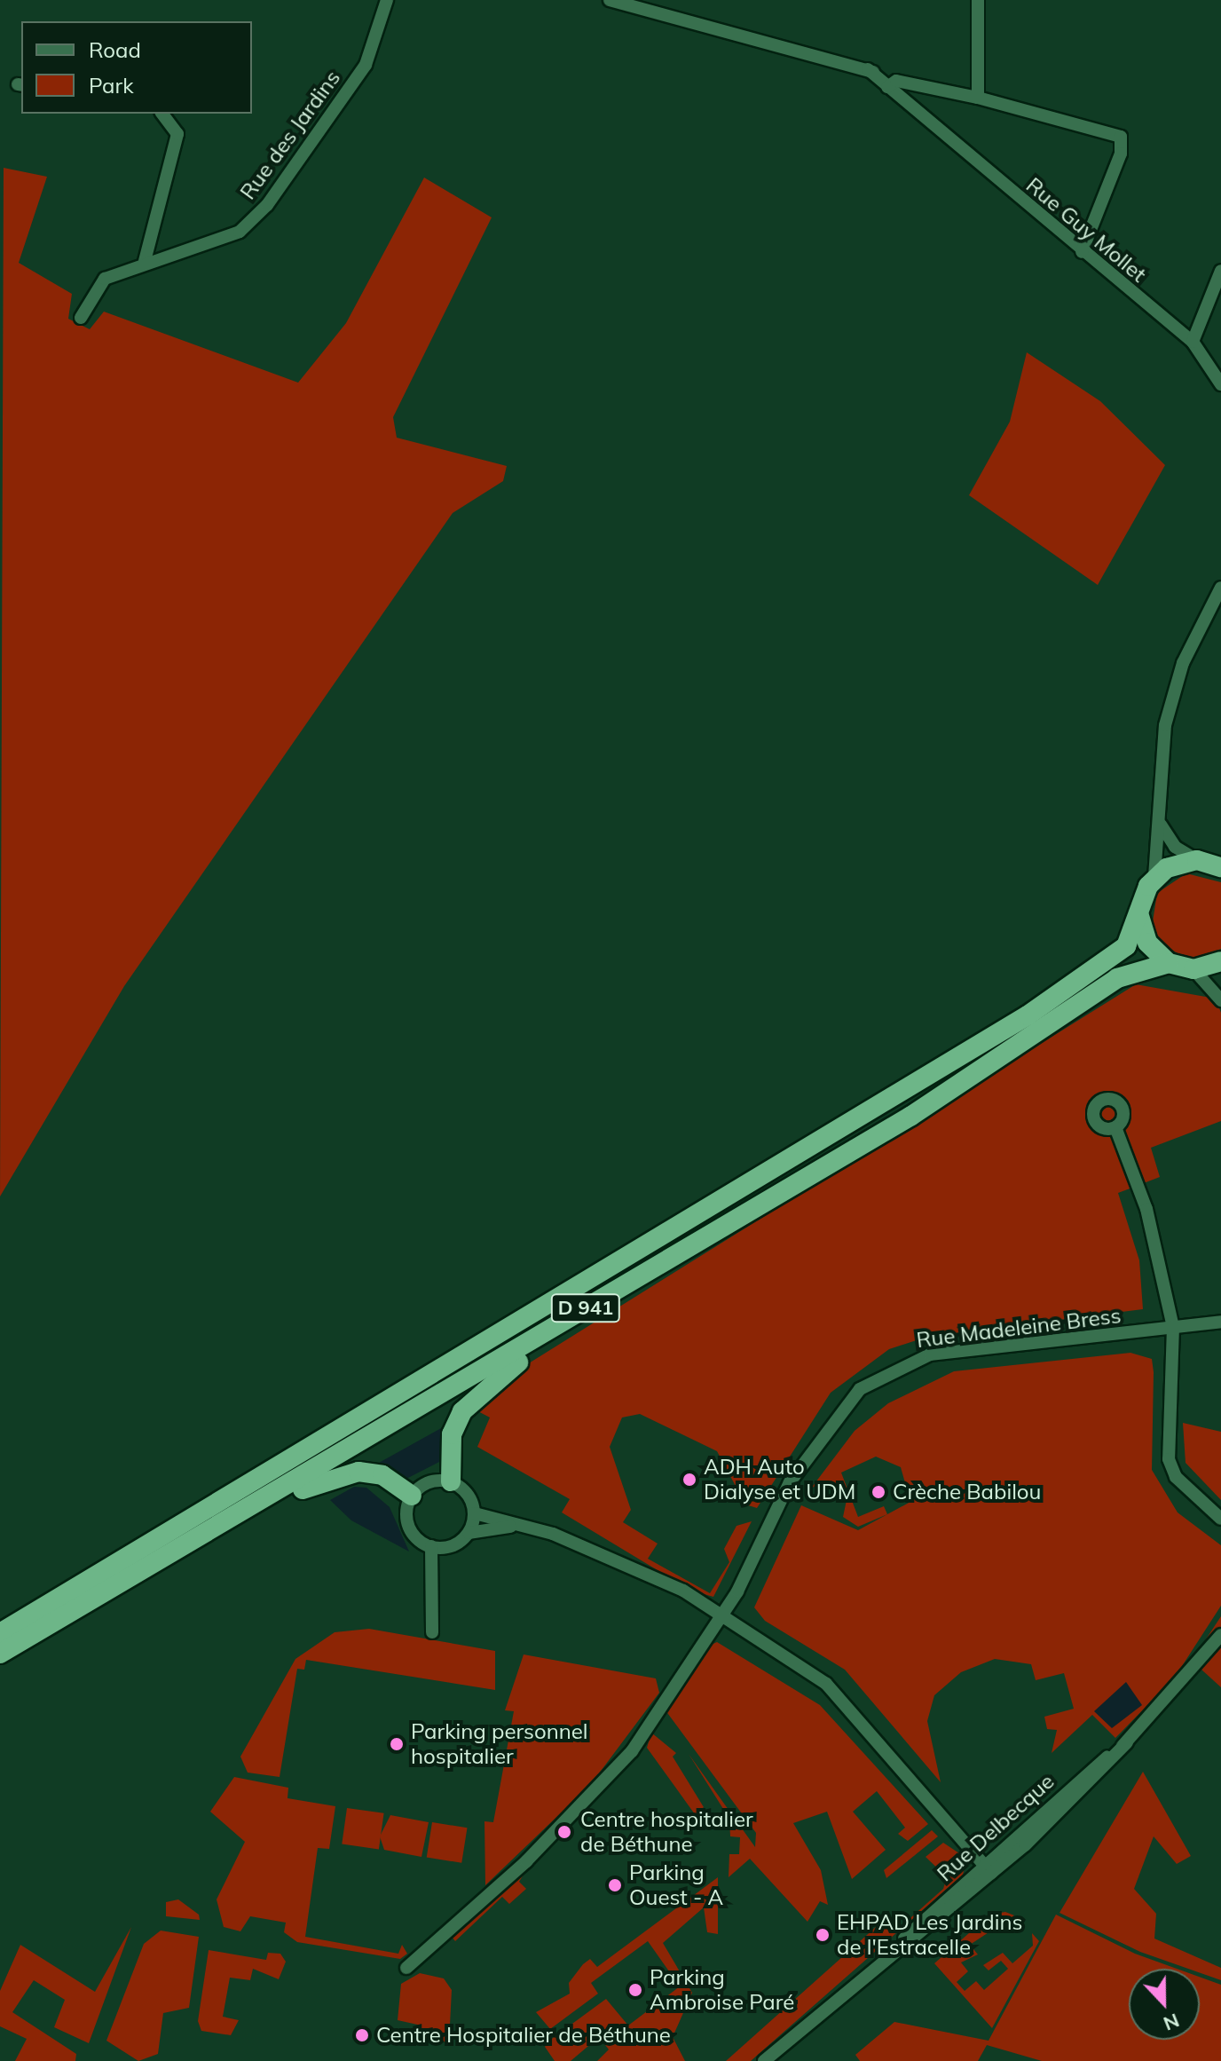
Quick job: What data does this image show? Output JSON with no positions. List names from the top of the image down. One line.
{"streets":{"highway":["D 941"],"street":["Rue des Jardins","Rue Guy Mollet","Rue Madeleine Bress","Rue Delbecque"]},"places":["ADH Auto Dialyse et UDM","Crèche Babilou","Parking personnel hospitalier","Centre hospitalier de Béthune","Parking Ouest - A","EHPAD Les Jardins de l'Estracelle","Parking Ambroise Paré","Centre Hospitalier de Béthune"],"legend":["Road","Park"],"north":"bottom"}
